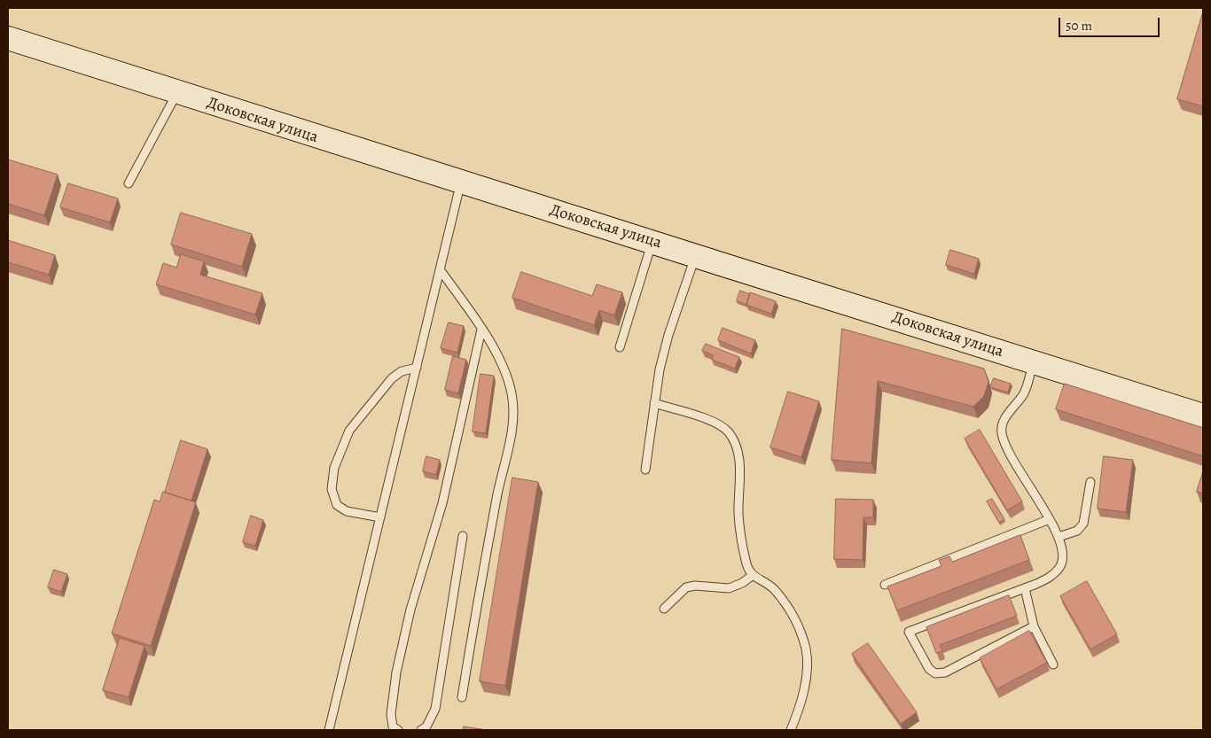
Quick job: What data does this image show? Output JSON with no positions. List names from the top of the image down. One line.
{"streets":{"street":["Доковская улица"]},"scale_bar":"50 m"}
